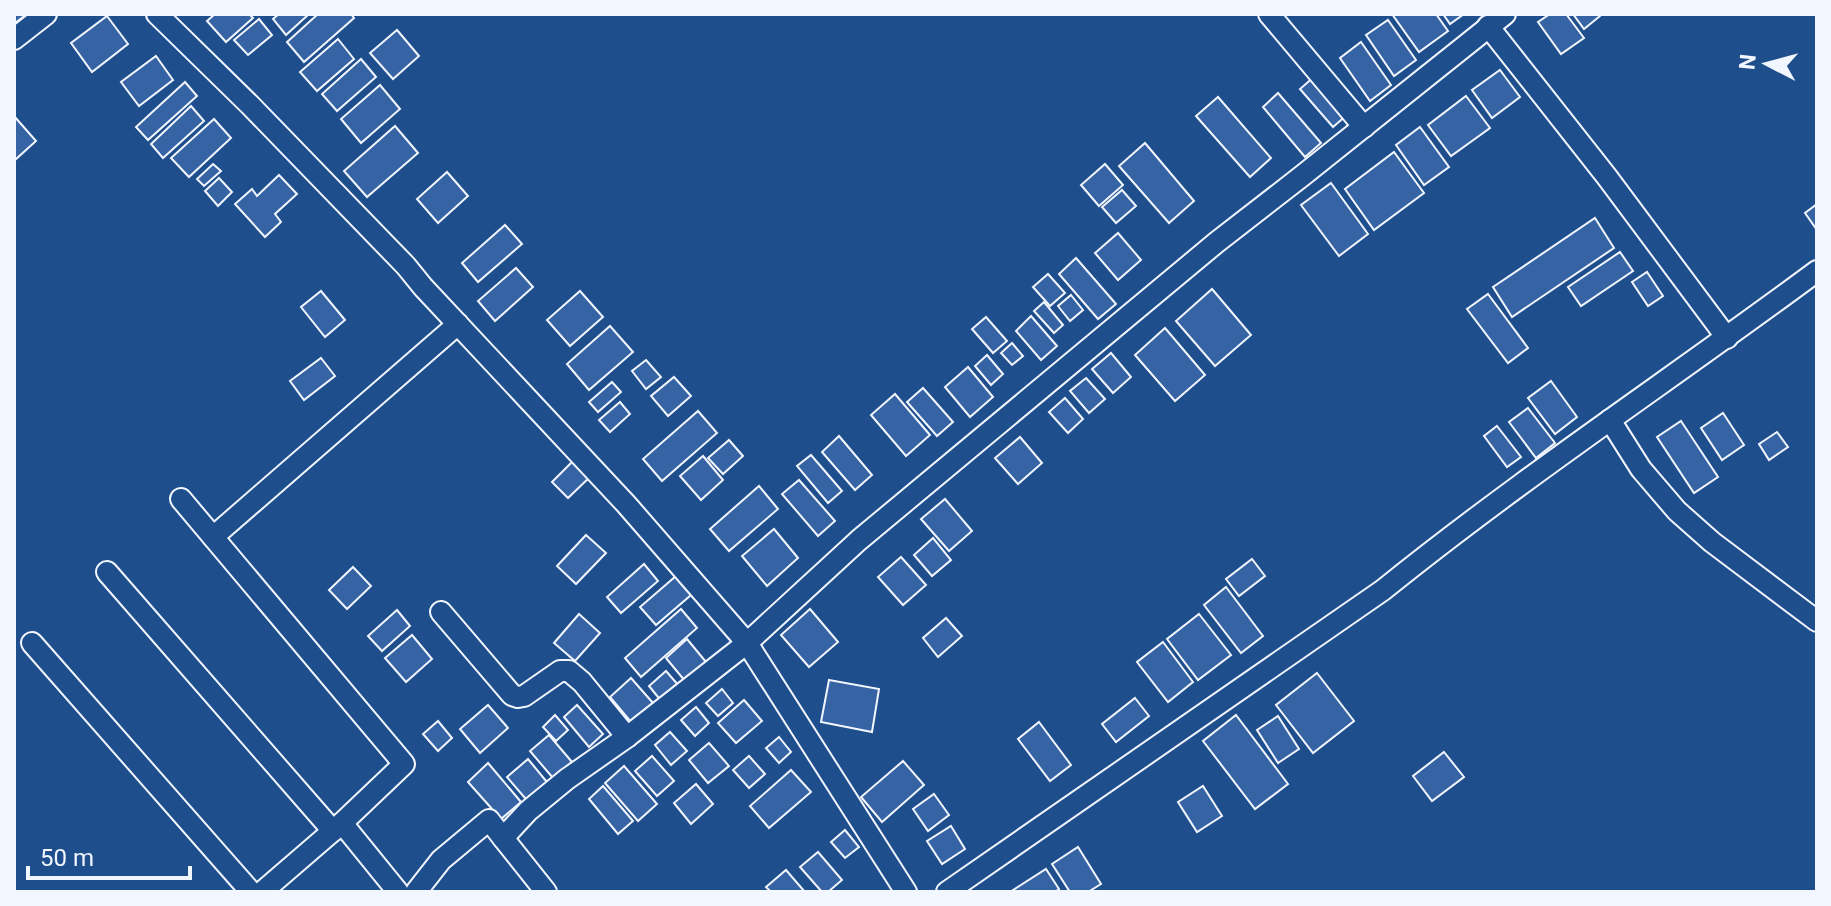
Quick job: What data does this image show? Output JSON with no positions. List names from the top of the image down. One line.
{"scale_bar":"50 m","north":"left"}
